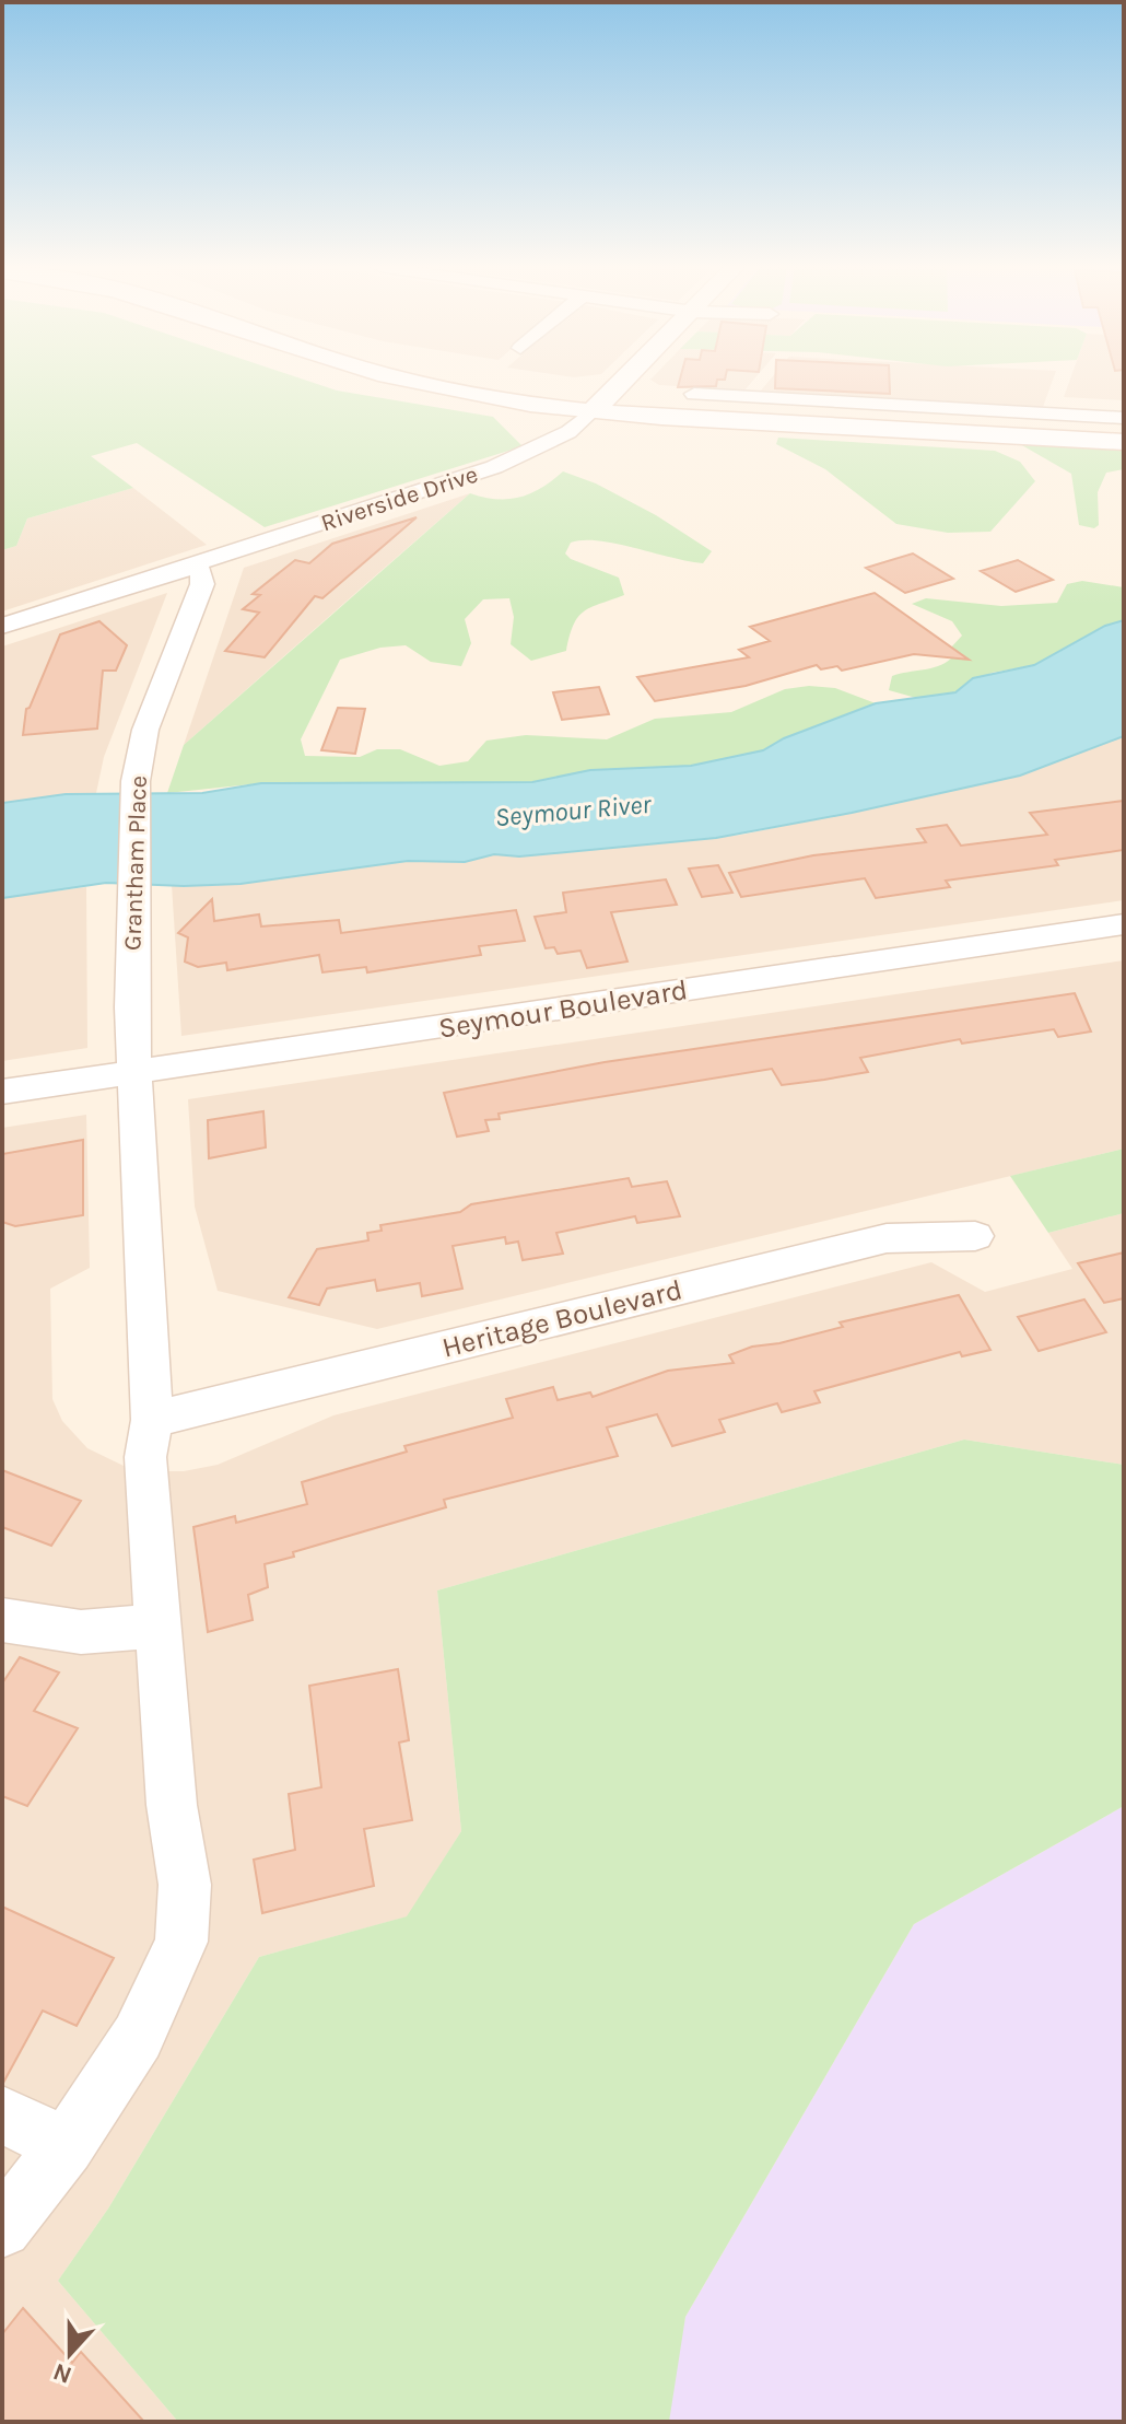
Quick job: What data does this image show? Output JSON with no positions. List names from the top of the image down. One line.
{"streets":{"main road":["Riverside Drive"],"street":["Grantham Place","Seymour Boulevard","Heritage Boulevard"]},"crossings":[["Riverside Drive","Grantham Place"],["Grantham Place","Seymour Boulevard"]],"water":["Seymour River"],"north":"bottom"}
